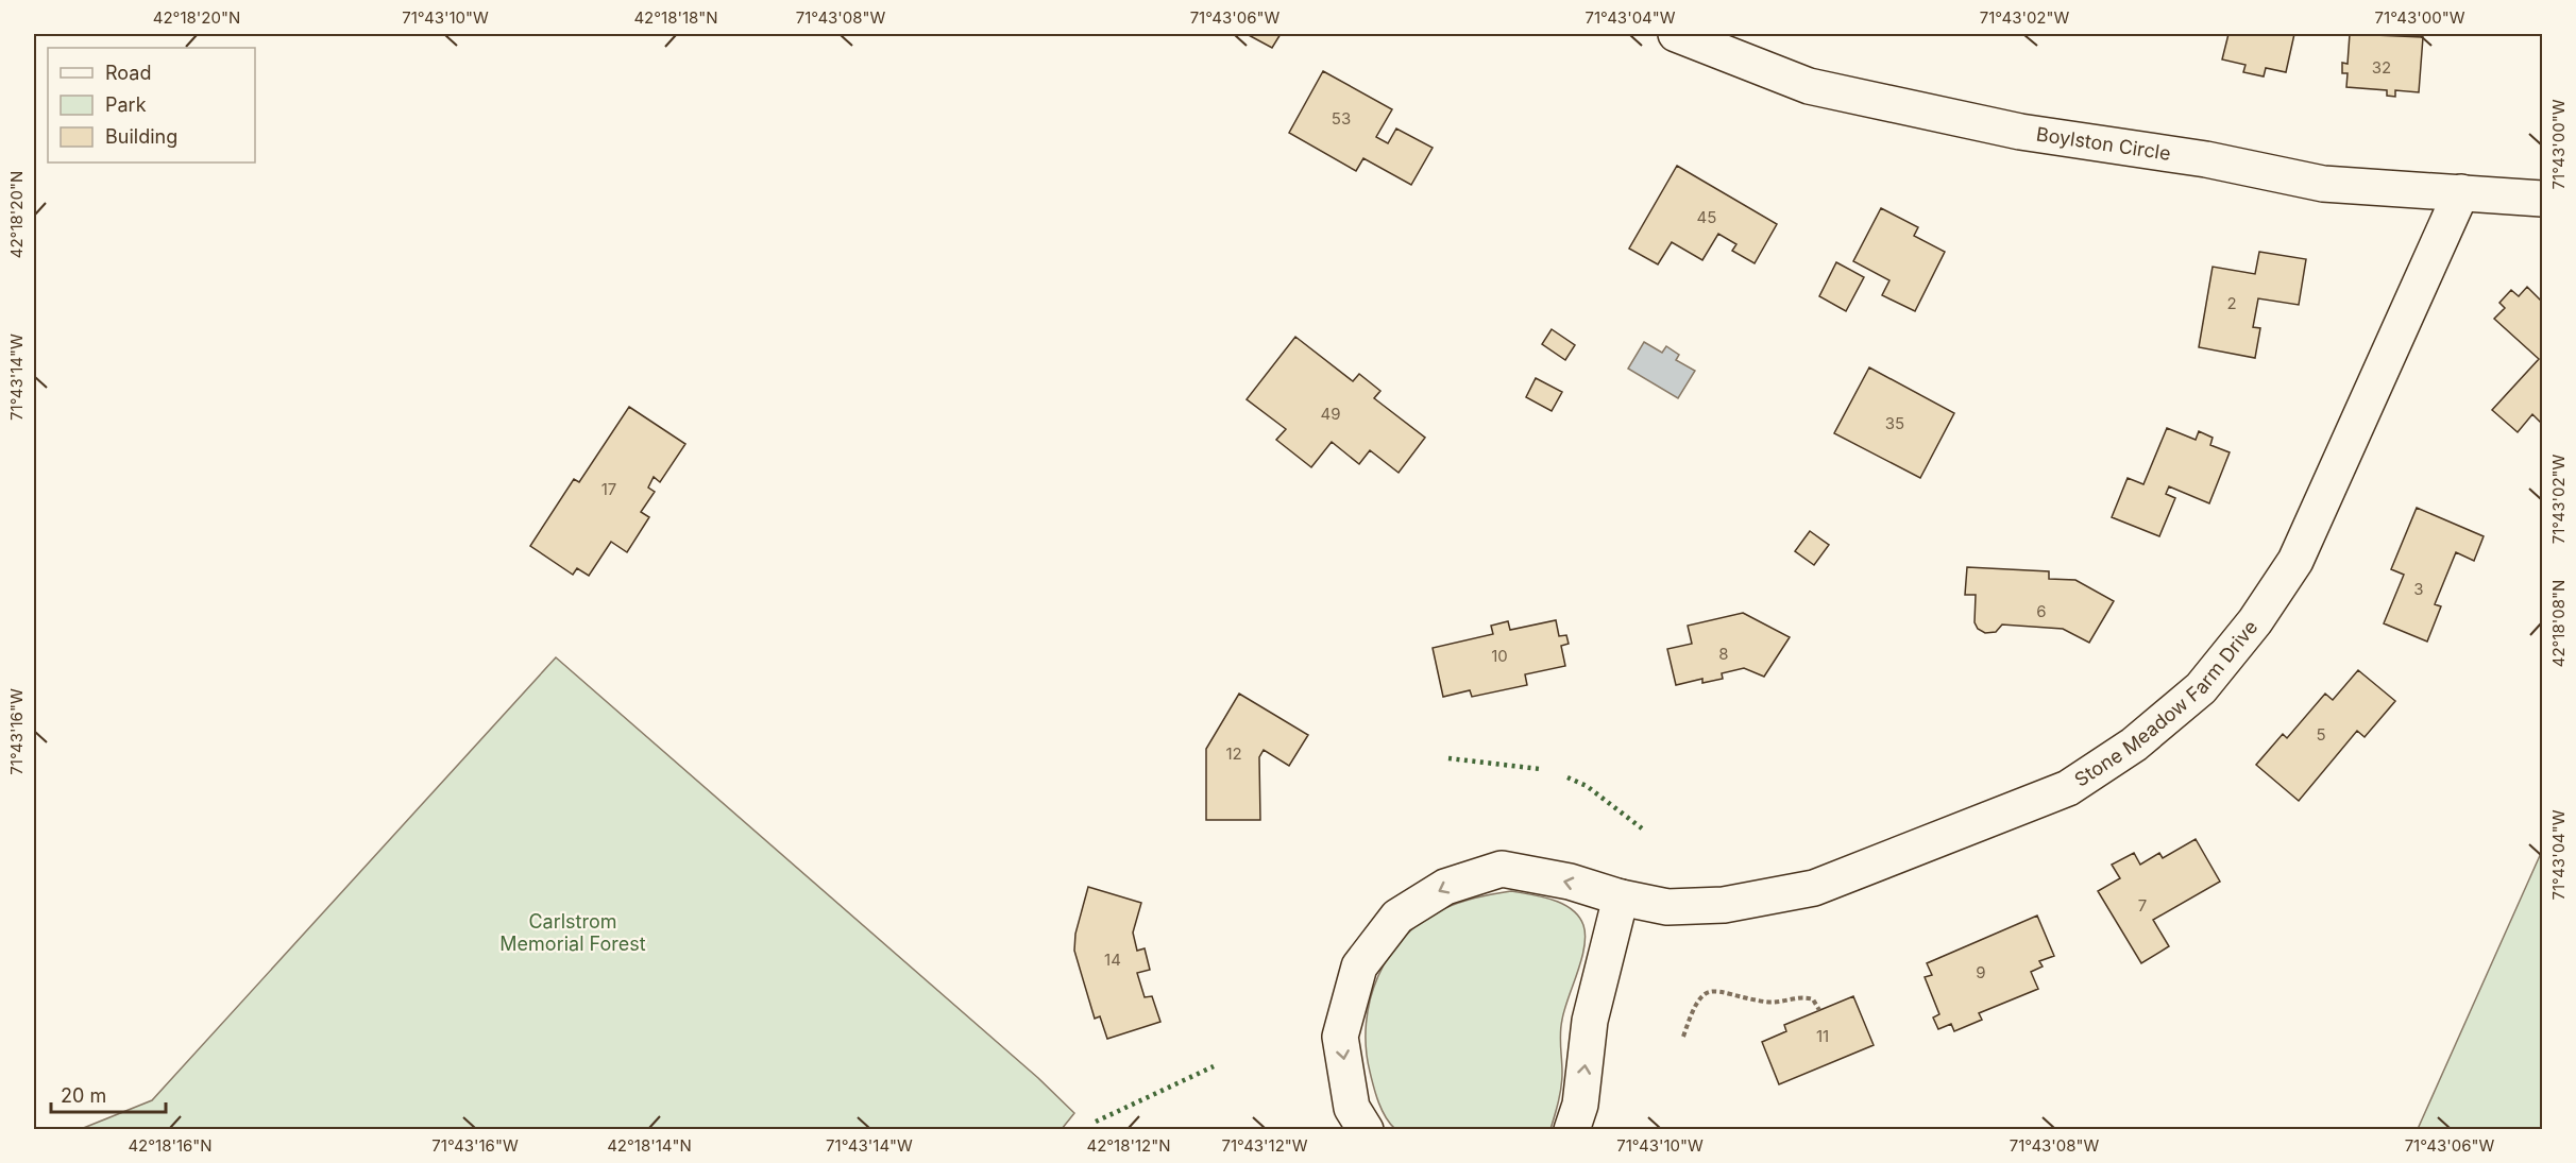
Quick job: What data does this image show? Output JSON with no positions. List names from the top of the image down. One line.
{"streets":{"street":["Boylston Circle","Stone Meadow Farm Drive"]},"crossings":[["Boylston Circle","Stone Meadow Farm Drive"]],"parks":["Carlstrom Memorial Forest"],"house_numbers":["32","53","45","2","49","35","17","3","6","8","10","5","12","7","14","9","11"],"legend":["Road","Park","Building"],"scale_bar":"20 m","coordinates":["42°18'20\"N","71°43'10\"W","42°18'18\"N","71°43'08\"W","71°43'06\"W","71°43'04\"W","71°43'02\"W","71°43'00\"W","71°43'14\"W","42°18'08\"N","71°43'16\"W","42°18'16\"N","42°18'14\"N","42°18'12\"N","71°43'12\"W"]}
